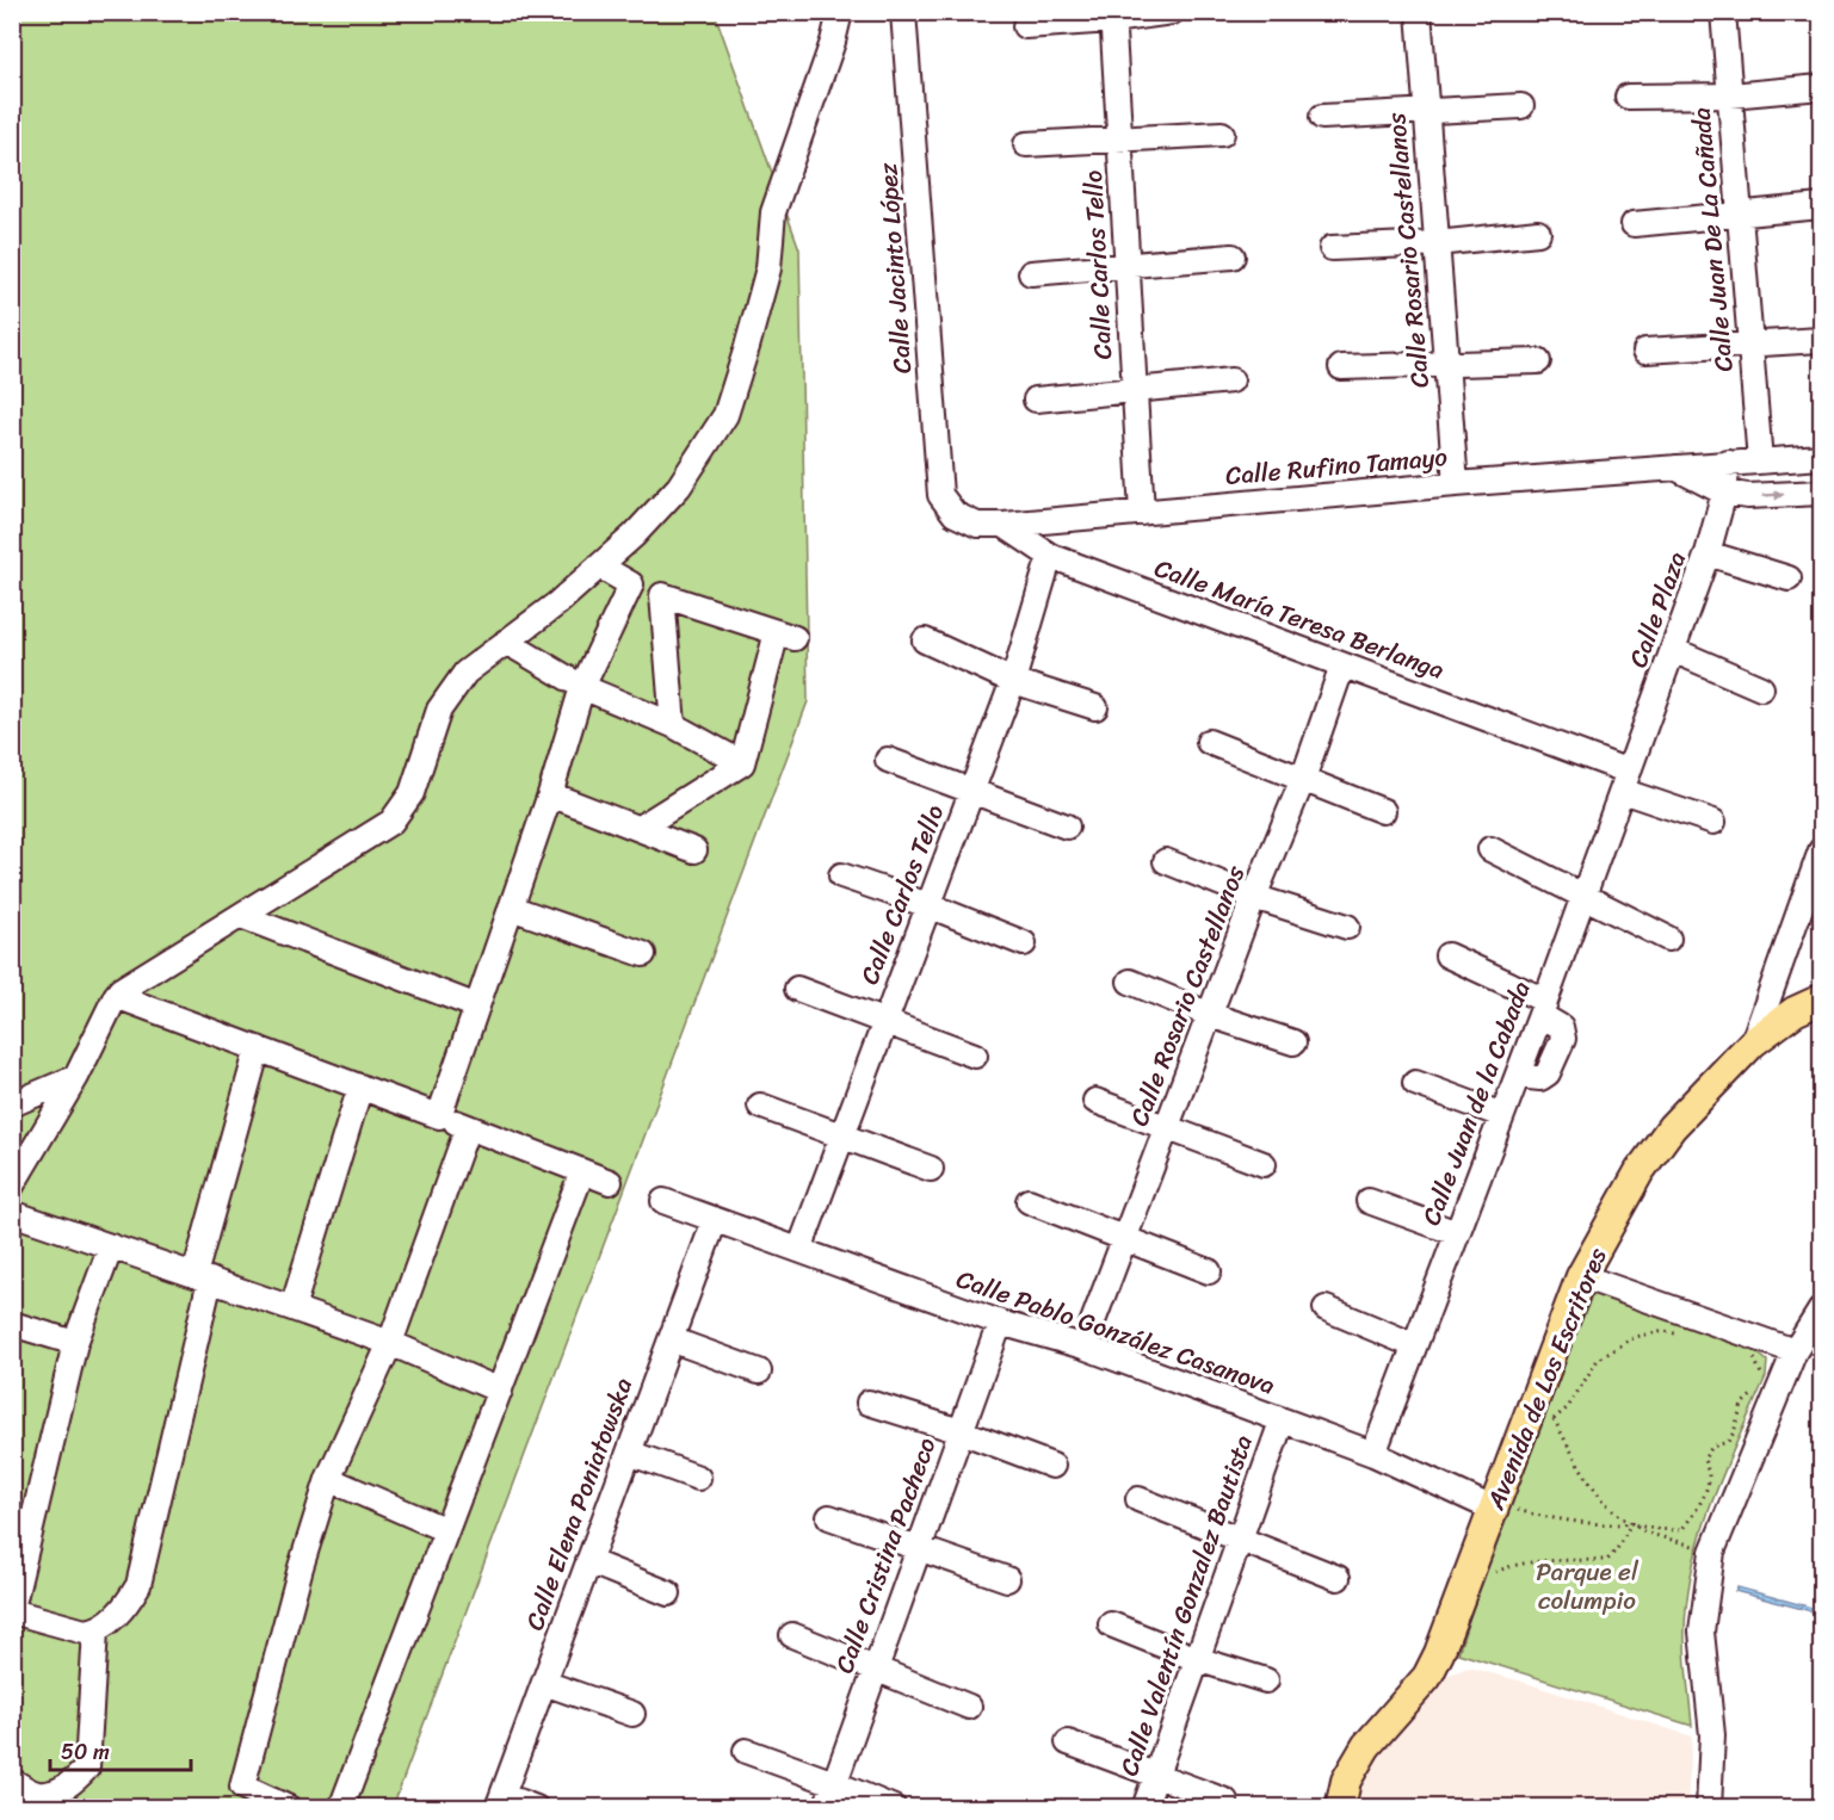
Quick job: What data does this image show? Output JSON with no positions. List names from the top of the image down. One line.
{"streets":{"main road":["Avenida de Los Escritores"],"street":["Calle Juan De La Cañada","Calle Rosario Castellanos","Calle Carlos Tello","Calle Jacinto López","Calle Rufino Tamayo","Calle Plaza","Calle María Teresa Berlanga","Calle Juan de la Cabada","Calle Pablo González Casanova","Calle Elena Poniatowska","Calle Cristina Pacheco","Calle Valentín Gonzalez Bautista"]},"crossings":[["Calle Juan De La Cañada","Calle Rufino Tamayo"],["Calle Rosario Castellanos","Calle Rufino Tamayo"],["Calle Rosario Castellanos","Calle María Teresa Berlanga"],["Calle Rosario Castellanos","Calle Pablo González Casanova"],["Calle Carlos Tello","Calle Rufino Tamayo"],["Calle Carlos Tello","Calle María Teresa Berlanga"],["Calle Carlos Tello","Calle Pablo González Casanova"],["Calle Jacinto López","Calle María Teresa Berlanga"],["Calle Rufino Tamayo","Calle Plaza"],["Calle Rufino Tamayo","Calle María Teresa Berlanga"],["Calle Plaza","Calle María Teresa Berlanga"],["Calle Plaza","Calle Juan de la Cabada"],["Calle María Teresa Berlanga","Calle Juan de la Cabada"],["Calle Juan de la Cabada","Calle Pablo González Casanova"],["Calle Pablo González Casanova","Avenida de Los Escritores"],["Calle Pablo González Casanova","Calle Elena Poniatowska"],["Calle Pablo González Casanova","Calle Cristina Pacheco"],["Calle Pablo González Casanova","Calle Valentín Gonzalez Bautista"]],"parks":["Parque el columpio"],"scale_bar":"50 m"}
